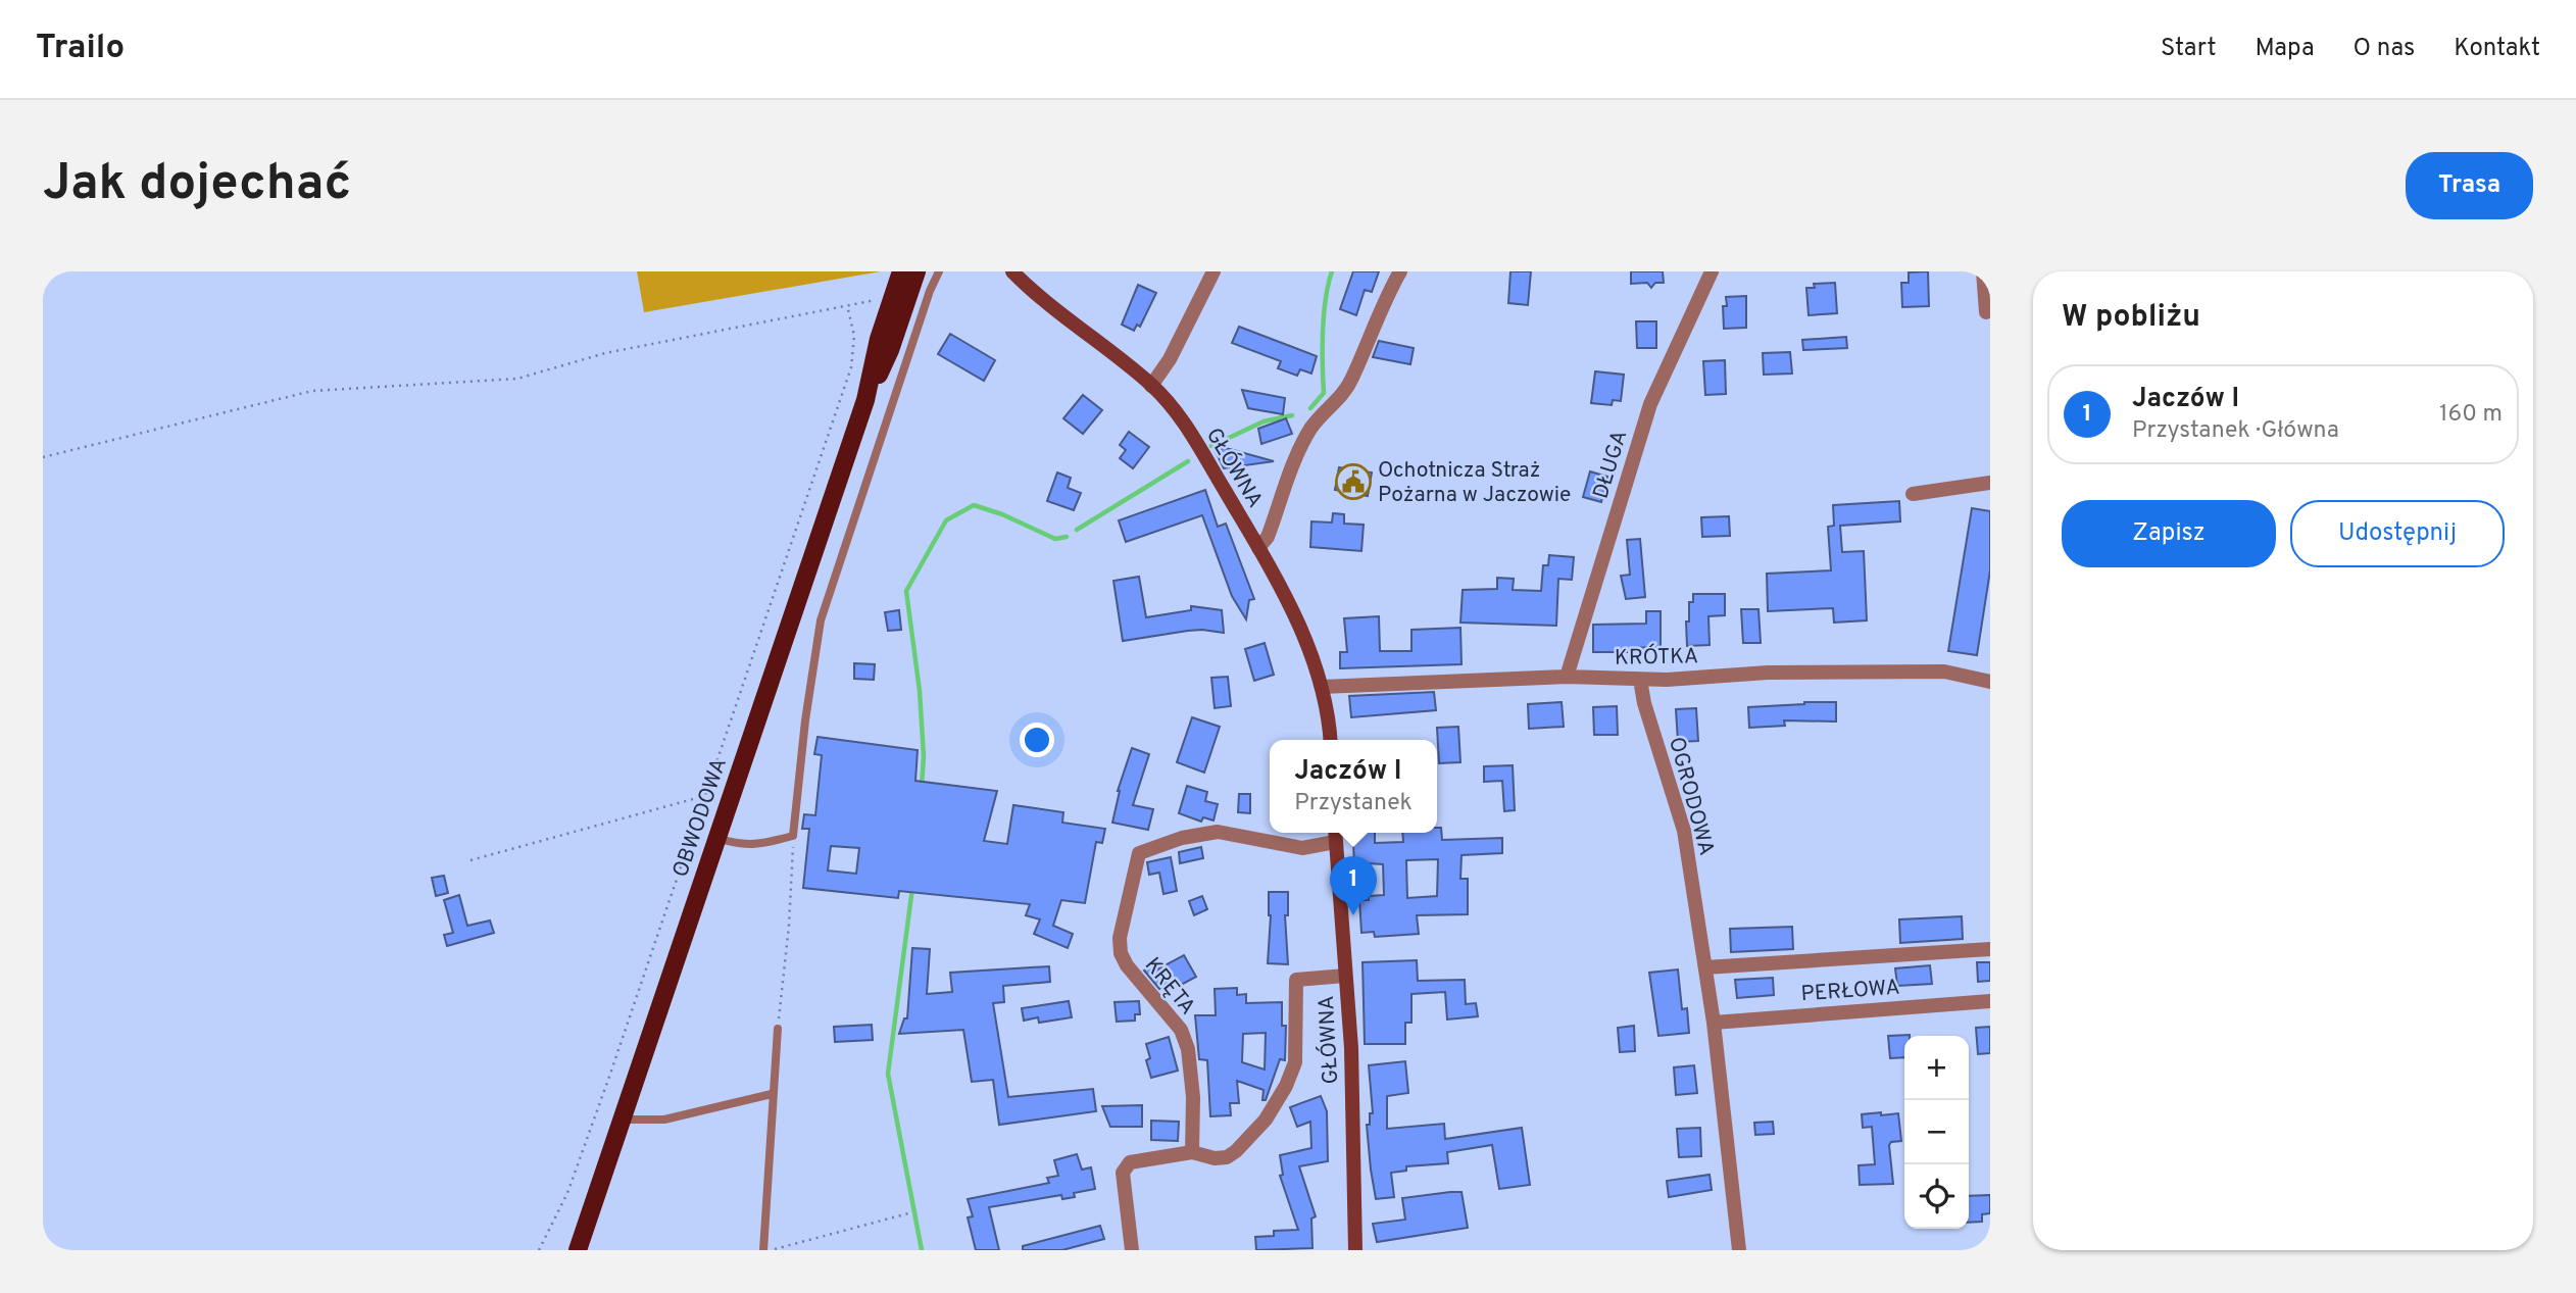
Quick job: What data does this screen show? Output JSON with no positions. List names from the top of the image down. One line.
{"streets":{"main road":["OBWODOWA"],"street":["DŁUGA","GŁÓWNA","KRÓTKA","OGRODOWA","KRĘTA","PERŁOWA"]},"crossings":[["DŁUGA","KRÓTKA"],["GŁÓWNA","KRÓTKA"],["GŁÓWNA","KRĘTA"],["KRÓTKA","OGRODOWA"],["OGRODOWA","PERŁOWA"]],"places":{"public building":["Ochotnicza Straż Pożarna w Jaczowie"]},"page":{"header":"Trailo","nav":["Start","Mapa","O nas","Kontakt"],"buttons":["Trasa",["Zapisz","Udostępnij"]],"title":"Jak dojechać","heading":"W pobliżu","list":[{"mark":"1","name":"Jaczów I","note":"Przystanek · Główna","value":"160 m"}],"popup":["Jaczów I","Przystanek"],"pins":"1","map_buttons":["+","−"]}}
